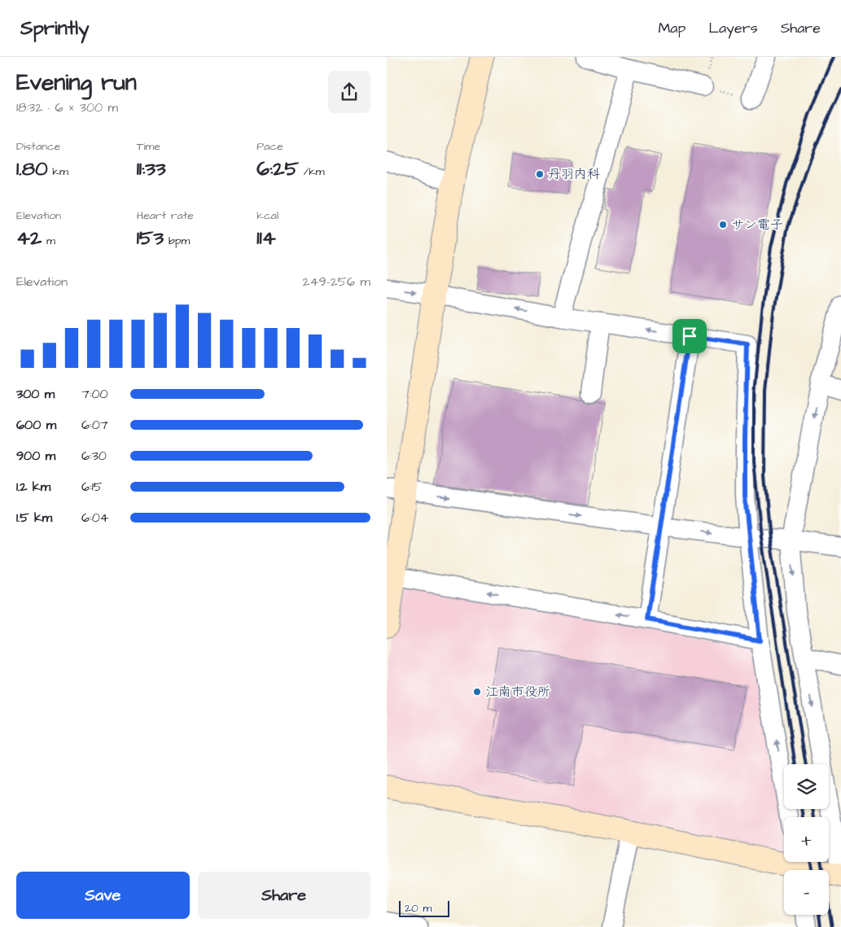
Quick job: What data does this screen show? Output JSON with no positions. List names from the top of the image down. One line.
{"places":["丹羽内科","サン電子","江南市役所"],"scale_bar":"20 m","page":{"header":"Sprintly","nav":["Map","Layers","Share"],"heading":["Evening run","18:32 · 6 × 300 m"],"stats":[["Distance","1.80 km"],["Time","11:33"],["Pace","6:25 /km"],["Elevation","42 m"],["Heart rate","153 bpm"],["kcal","114"]],"chart":["Elevation","249–256 m"],"list":[{"name":"300 m","note":"7:00"},{"name":"600 m","note":"6:07"},{"name":"900 m","note":"6:30"},{"name":"1.2 km","note":"6:15"},{"name":"1.5 km","note":"6:04"}],"map_buttons":["+","−"],"buttons":["Save","Share"],"scale":"20 m"}}
